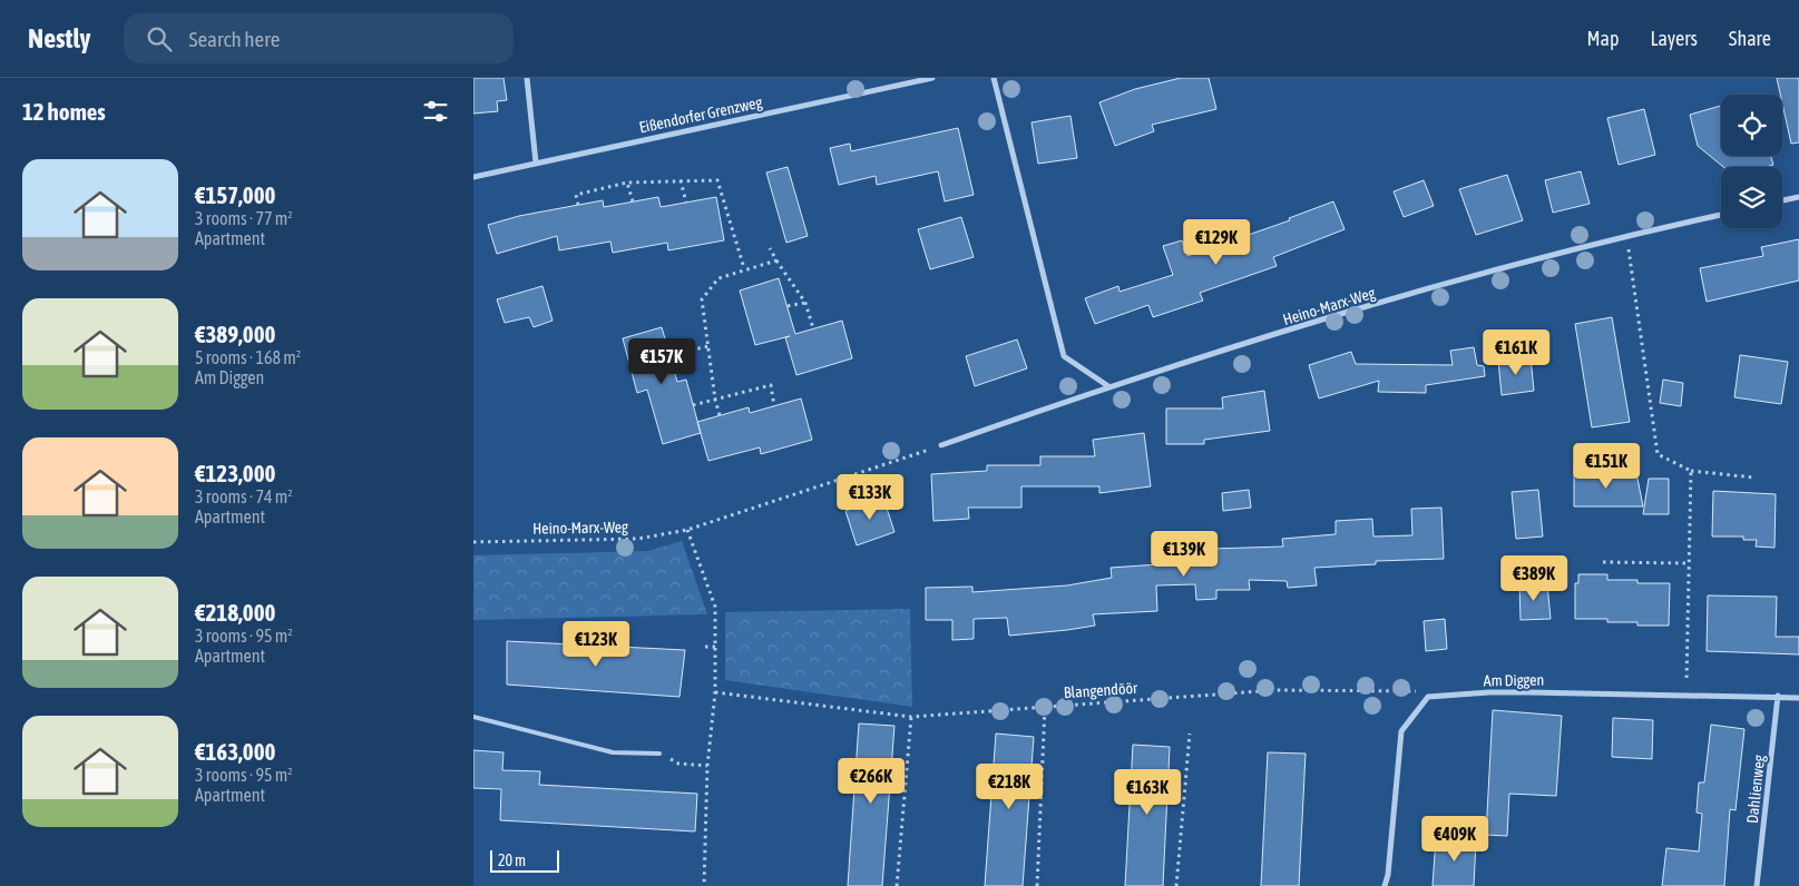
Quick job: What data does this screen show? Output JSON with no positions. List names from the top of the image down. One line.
{"streets":{"street":["Eißendorfer Grenzweg","Heino-Marx-Weg","Am Diggen","Dahlienweg"],"path":["Blangendöör"]},"crossings":[["Am Diggen","Dahlienweg"]],"scale_bar":"20 m","page":{"header":"Nestly","search":"Search here","nav":["Map","Layers","Share"],"heading":"12 homes","list":[{"name":"€157,000","note":"3 rooms · 77 m² · Apartment"},{"name":"€389,000","note":"5 rooms · 168 m² · Am Diggen"},{"name":"€123,000","note":"3 rooms · 74 m² · Apartment"},{"name":"€218,000","note":"3 rooms · 95 m² · Apartment"},{"name":"€163,000","note":"3 rooms · 95 m² · Apartment"}],"price":["€129K","€161K","€157K","€151K","€133K","€139K","€389K","€123K","€266K","€218K","€163K","€409K"],"scale":"20 m"}}
